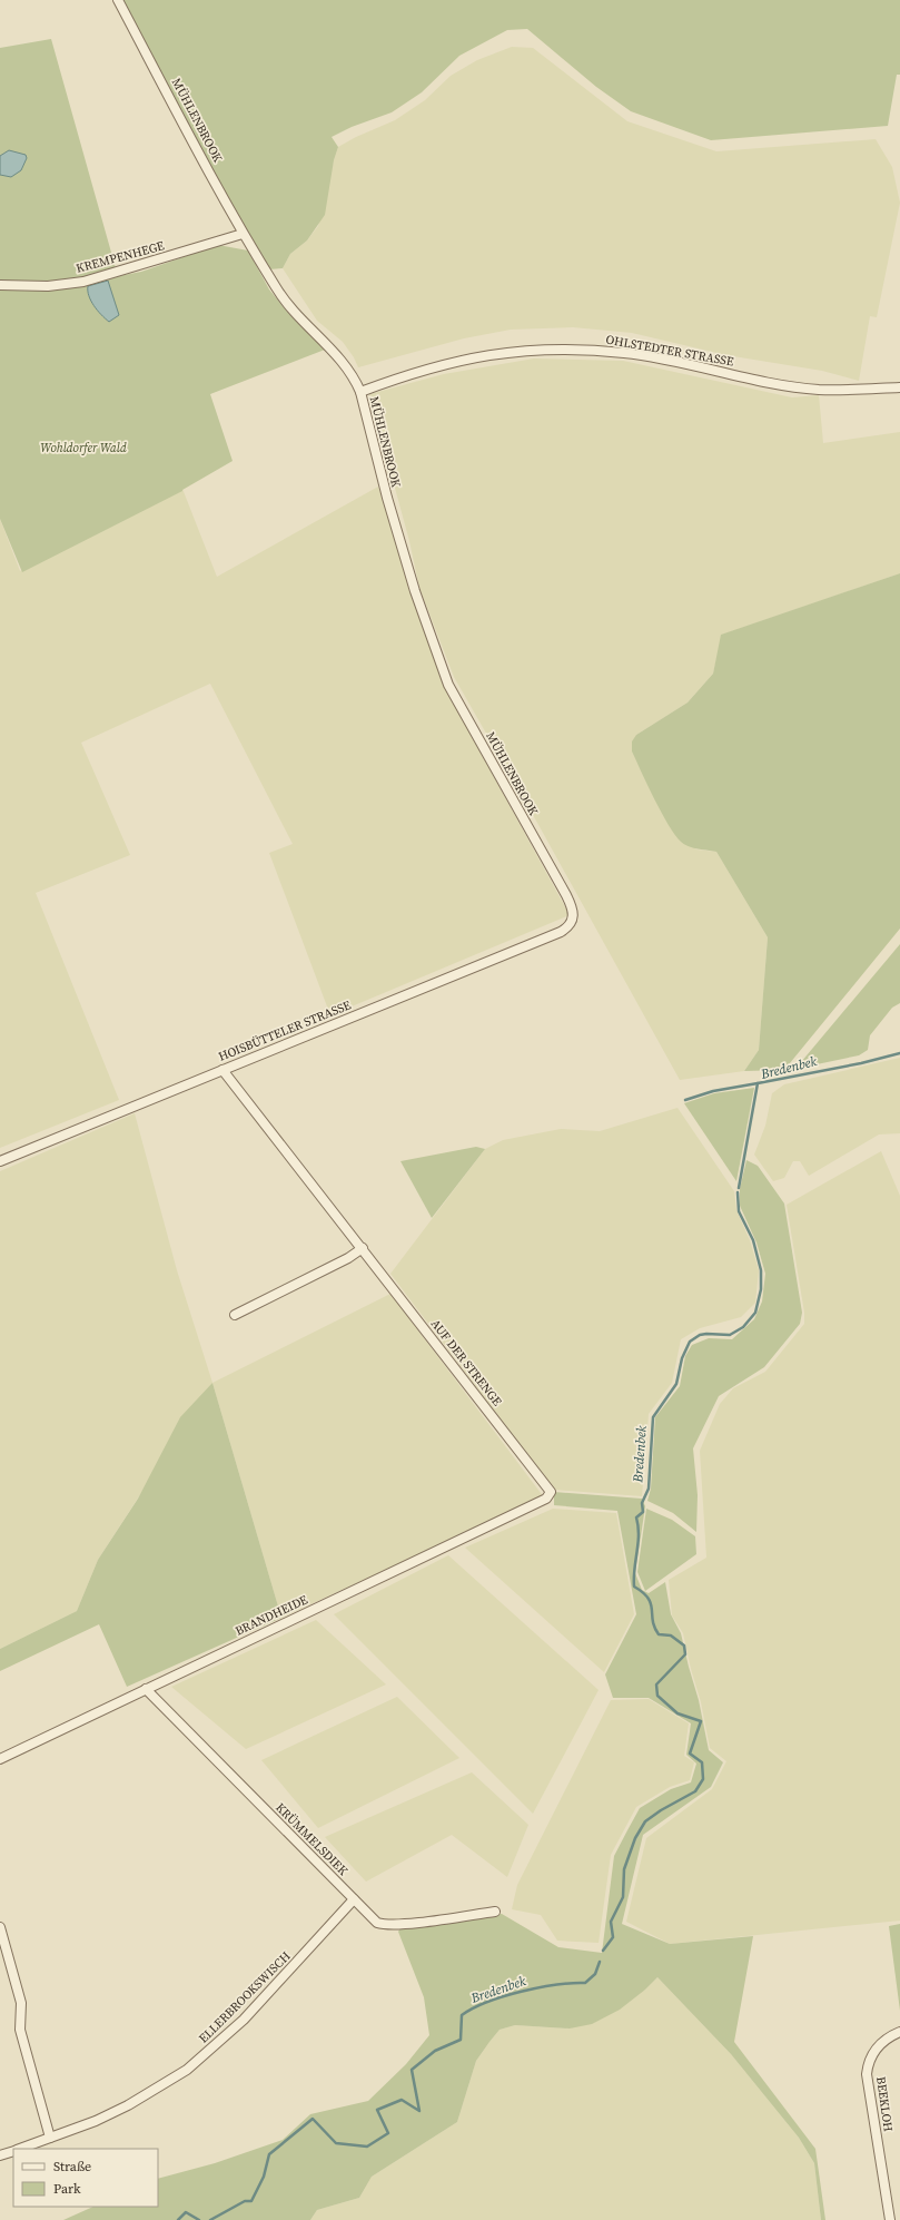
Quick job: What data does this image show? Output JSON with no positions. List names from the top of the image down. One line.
{"streets":{"street":["MÜHLENBROOK","KREMPENHEGE","OHLSTEDTER STRASSE","HOISBÜTTELER STRASSE","AUF DER STRENGE","BRANDHEIDE","KRÜMMELSDIEK","ELLERBROOKSWISCH","BEEKLOH"]},"crossings":[["MÜHLENBROOK","KREMPENHEGE"],["MÜHLENBROOK","OHLSTEDTER STRASSE"],["MÜHLENBROOK","HOISBÜTTELER STRASSE"],["HOISBÜTTELER STRASSE","AUF DER STRENGE"],["AUF DER STRENGE","BRANDHEIDE"],["BRANDHEIDE","KRÜMMELSDIEK"],["KRÜMMELSDIEK","ELLERBROOKSWISCH"]],"water":["Bredenbek"],"parks":["Wohldorfer Wald"],"legend":["Straße","Park"]}
